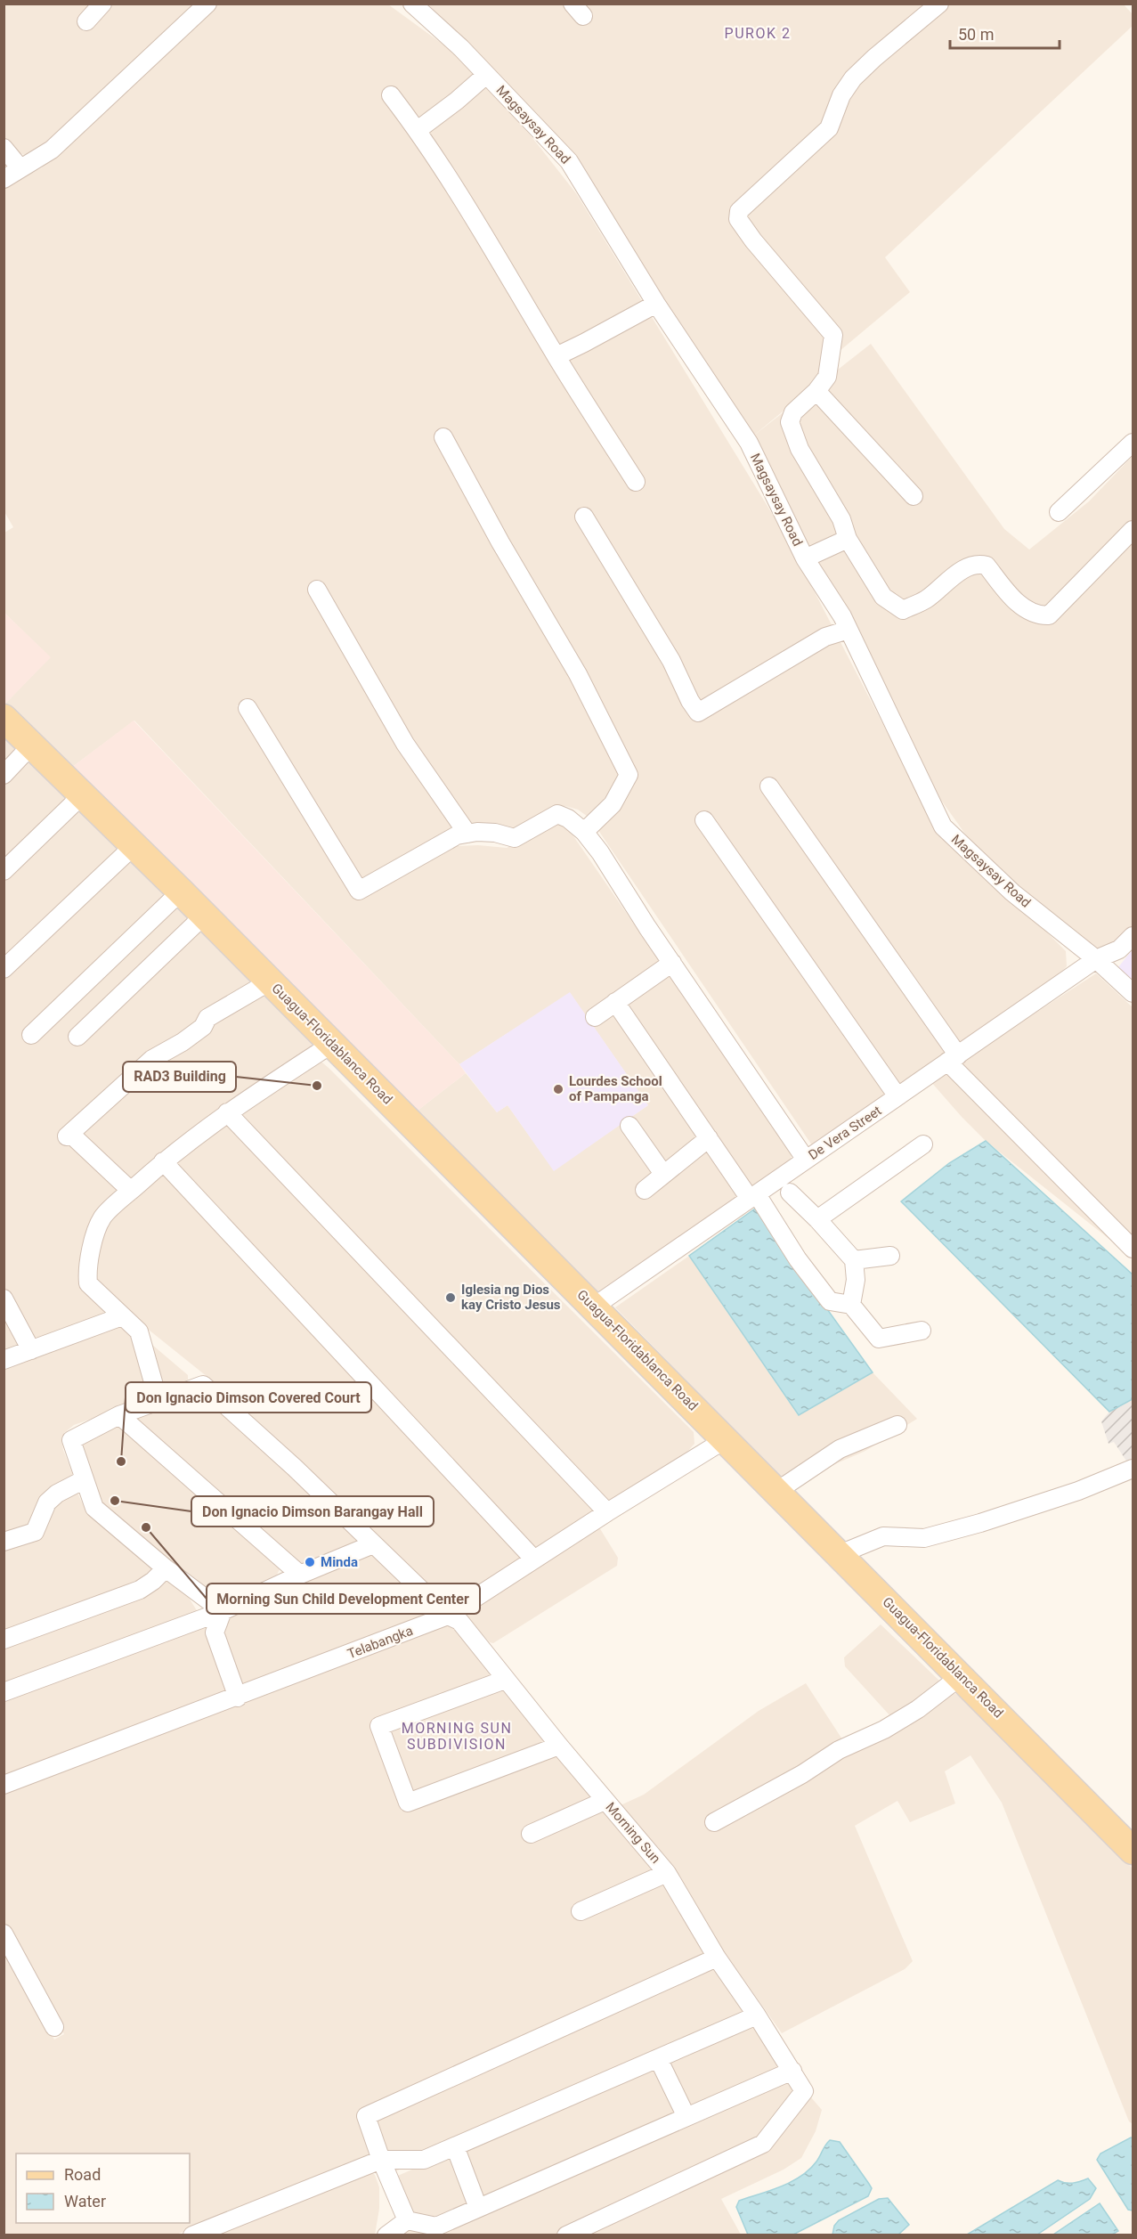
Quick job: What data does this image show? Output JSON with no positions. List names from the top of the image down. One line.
{"streets":{"main road":["Guagua-Floridablanca Road"],"street":["Magsaysay Road","De Vera Street","Telabangka","Morning Sun"]},"crossings":[["Magsaysay Road","De Vera Street"],["Guagua-Floridablanca Road","De Vera Street"],["Guagua-Floridablanca Road","Telabangka"],["Telabangka","Morning Sun"]],"districts":["PUROK 2","MORNING SUN SUBDIVISION"],"places":["RAD3 Building","Lourdes School of Pampanga","Iglesia ng Dios kay Cristo Jesus","Don Ignacio Dimson Covered Court","Don Ignacio Dimson Barangay Hall","Morning Sun Child Development Center","Minda"],"legend":["Road","Water"],"scale_bar":"50 m"}
